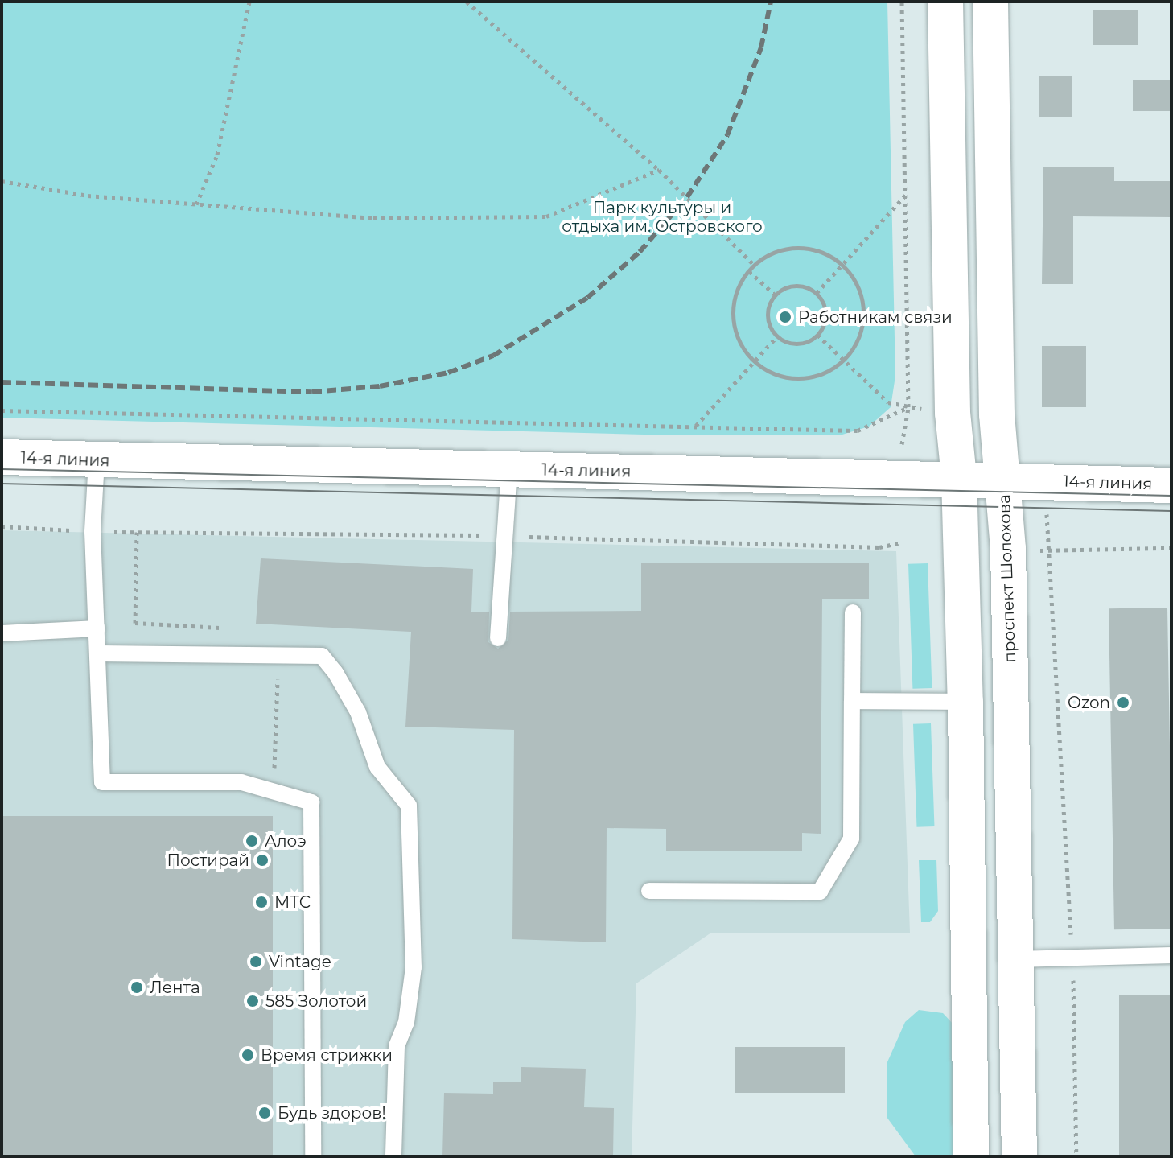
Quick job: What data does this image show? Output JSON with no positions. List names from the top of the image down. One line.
{"streets":{"main road":["14-я линия","проспект Шолохова"]},"crossings":[["14-я линия","проспект Шолохова"]],"parks":["Парк культуры и отдыха им. Островского"],"places":["Работникам связи","Ozon","Алоэ","Постирай","МТС","Vintage","Лента","585 Золотой","Время стрижки","Будь здоров!"]}
